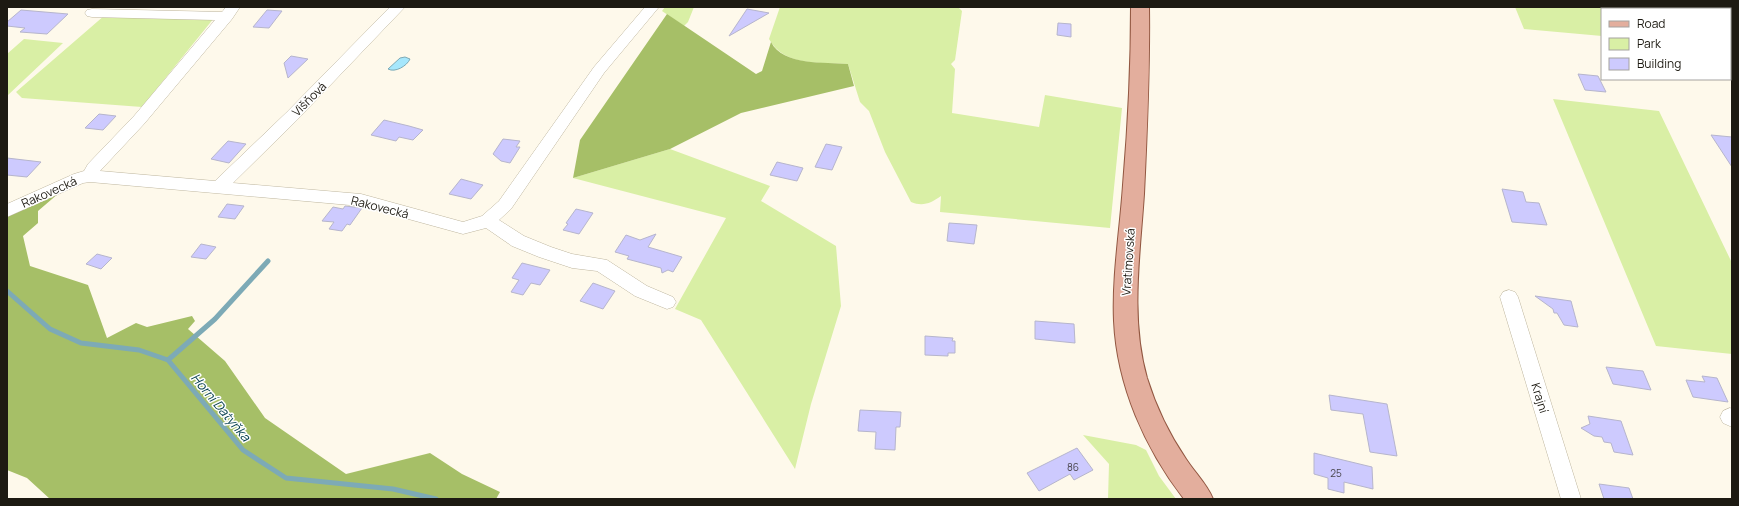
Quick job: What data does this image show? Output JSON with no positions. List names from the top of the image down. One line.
{"streets":{"main road":["Vratimovská"],"street":["Višňová","Rakovecká","Krajní"]},"crossings":[["Višňová","Rakovecká"]],"water":["Horní Datyňka"],"house_numbers":["86","25"],"legend":["Road","Park","Building"]}
